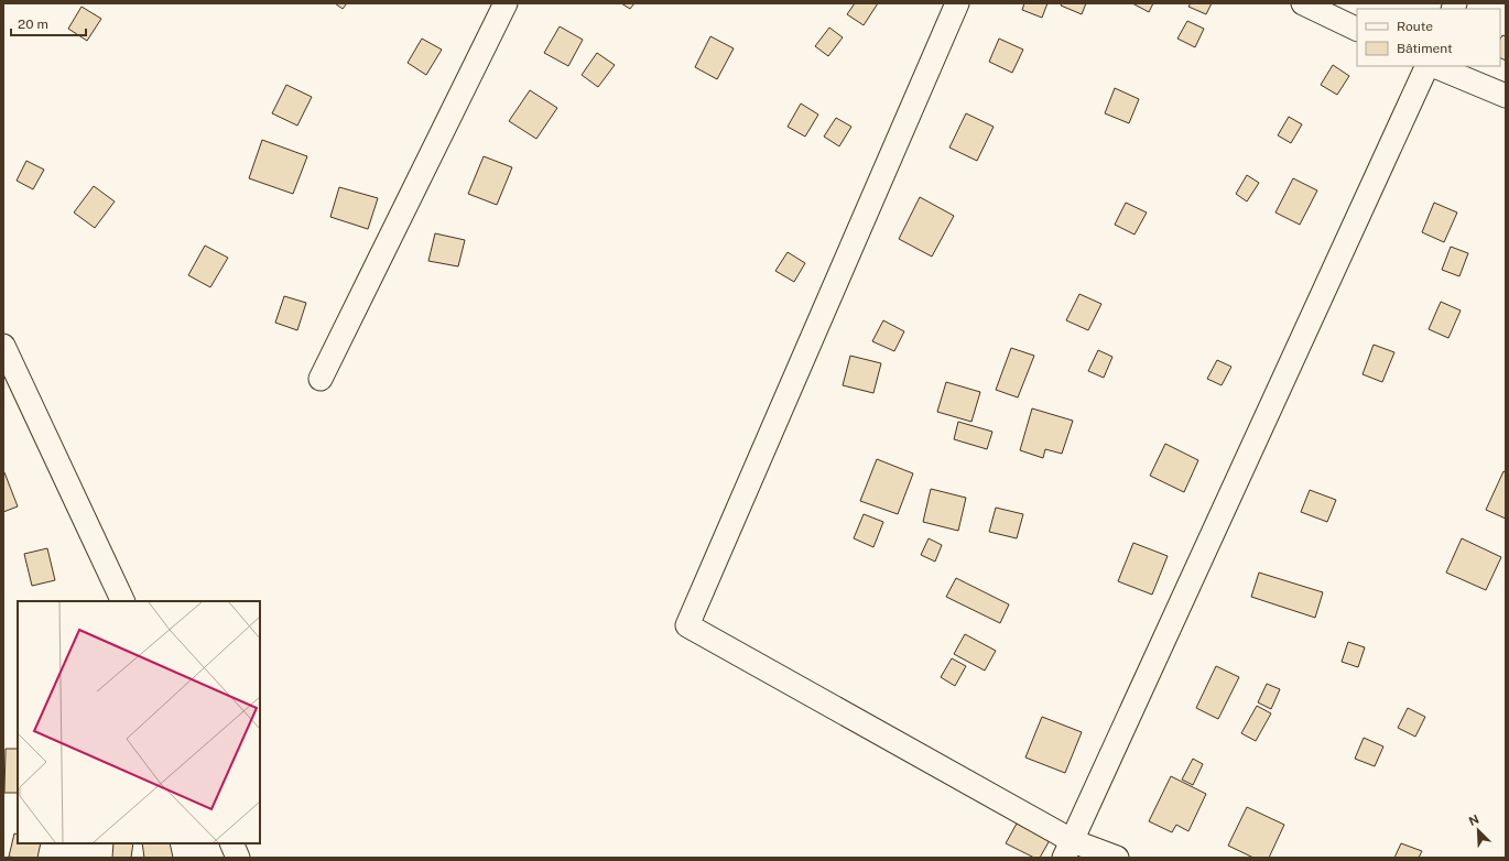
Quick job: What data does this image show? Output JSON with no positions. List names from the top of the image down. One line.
{"legend":["Route","Bâtiment"],"scale_bar":"20 m","north":"top left"}
